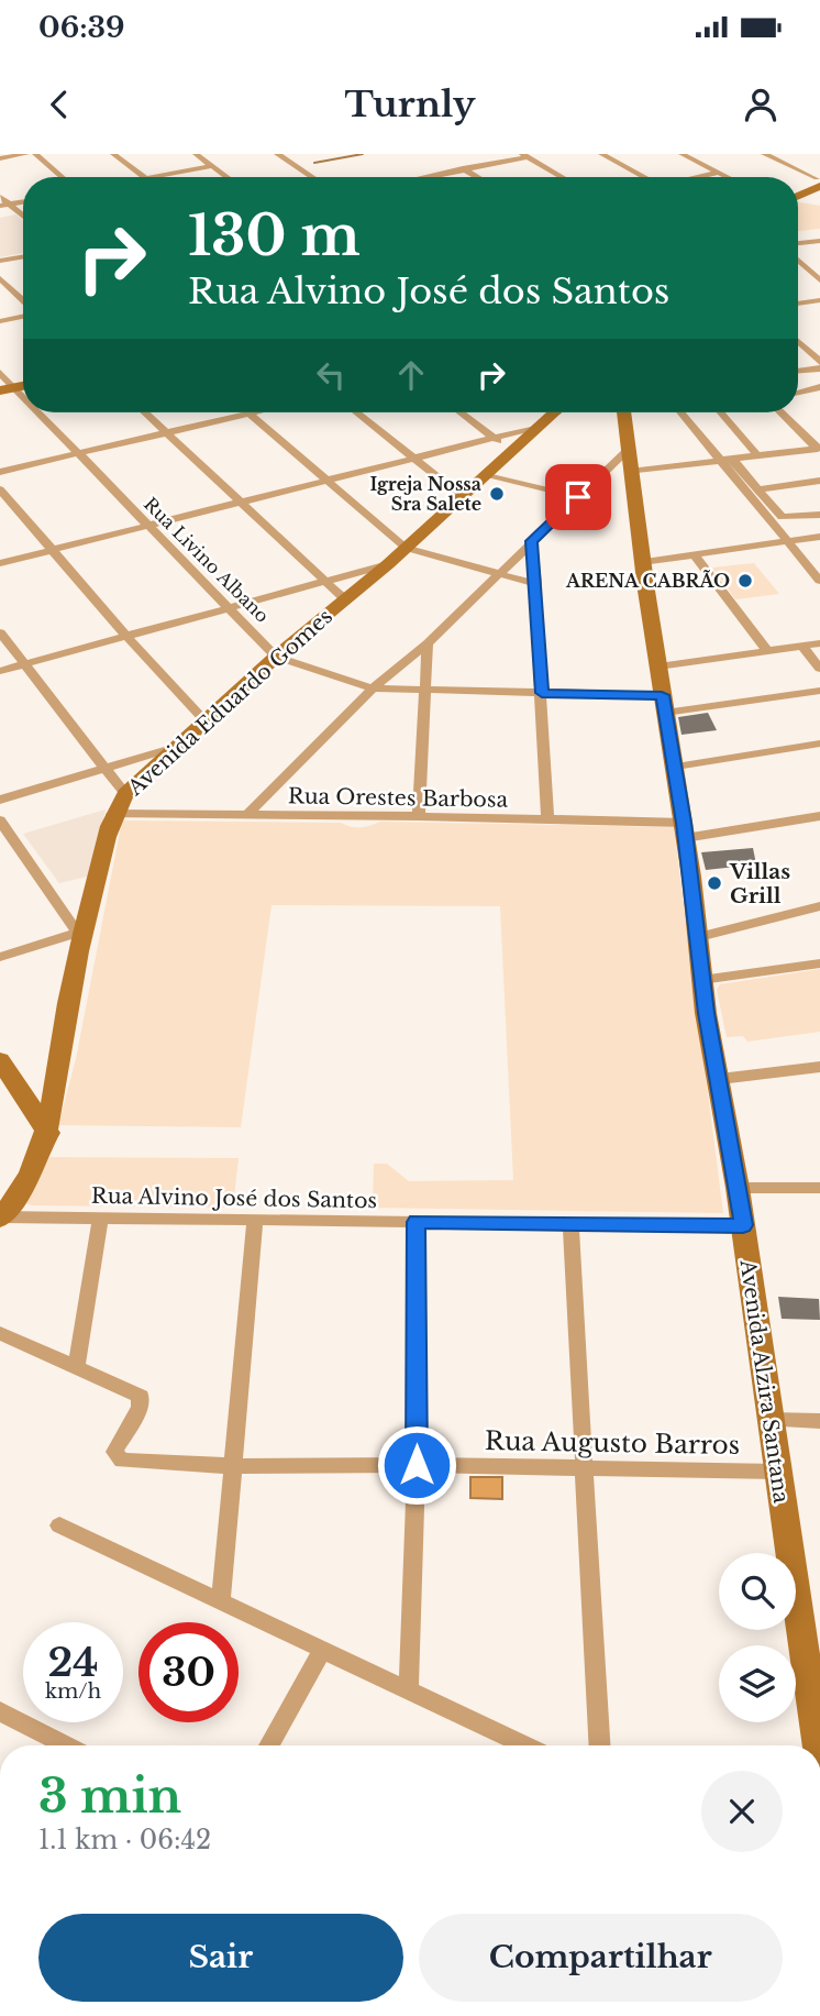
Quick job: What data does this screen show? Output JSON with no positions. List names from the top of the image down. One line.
{"streets":{"main road":["Avenida Eduardo Gomes","Avenida Alzira Santana"],"street":["Rua Livino Albano","Rua Orestes Barbosa","Rua Alvino José dos Santos","Rua Augusto Barros"]},"crossings":[["Rua Livino Albano","Avenida Eduardo Gomes"],["Rua Livino Albano","Avenida Alzira Santana"],["Avenida Eduardo Gomes","Rua Orestes Barbosa"],["Avenida Eduardo Gomes","Rua Alvino José dos Santos"],["Rua Orestes Barbosa","Avenida Alzira Santana"],["Rua Alvino José dos Santos","Avenida Alzira Santana"],["Avenida Alzira Santana","Rua Augusto Barros"]],"places":["Igreja Nossa Sra Salete","ARENA CABRÃO","Villas Grill"],"page":{"status":"06:39","header":"Turnly","turn":["130 m","Rua Alvino José dos Santos"],"speed":"24 km/h","limit":"30","heading":["3 min","1.1 km · 06:42"],"buttons":["Sair","Compartilhar"]}}
